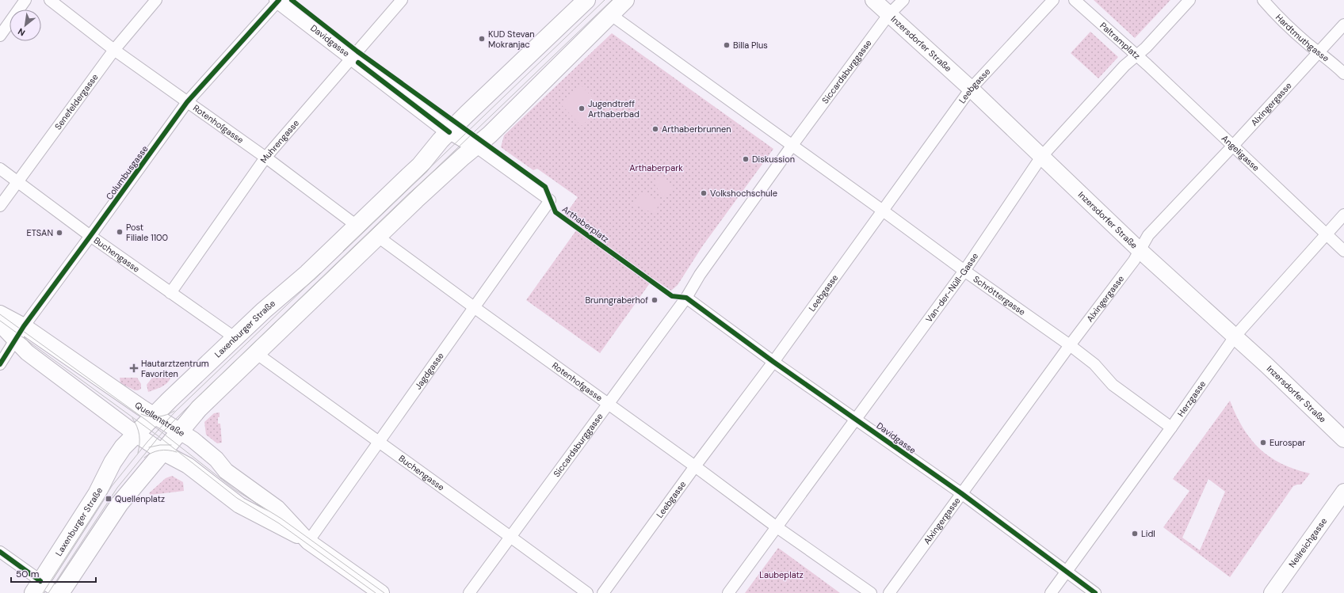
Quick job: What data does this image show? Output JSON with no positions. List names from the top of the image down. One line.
{"streets":{"main road":["Laxenburger Straße"],"street":["Paltramplatz","Hardtmuthgasse","Davidgasse","Inzersdorfer Straße","Siccardsburggasse","Leebgasse","Senefeldergasse","Alxingergasse","Rotenhofgasse","Muhrengasse","Angeligasse","Columbusgasse","Buchengasse","Van-der-Nüll-Gasse","Schröttergasse","Jagdgasse","Herzgasse","Quellenstraße","Neilreichgasse"],"cycle path":["Arthaberplatz"]},"crossings":[["Paltramplatz","Angeligasse"],["Paltramplatz","Van-der-Nüll-Gasse"],["Hardtmuthgasse","Alxingergasse"],["Davidgasse","Siccardsburggasse"],["Davidgasse","Leebgasse"],["Davidgasse","Alxingergasse"],["Davidgasse","Muhrengasse"],["Davidgasse","Columbusgasse"],["Davidgasse","Van-der-Nüll-Gasse"],["Davidgasse","Laxenburger Straße"],["Davidgasse","Jagdgasse"],["Davidgasse","Herzgasse"],["Inzersdorfer Straße","Siccardsburggasse"],["Inzersdorfer Straße","Leebgasse"],["Inzersdorfer Straße","Alxingergasse"],["Inzersdorfer Straße","Van-der-Nüll-Gasse"],["Inzersdorfer Straße","Herzgasse"],["Siccardsburggasse","Rotenhofgasse"],["Siccardsburggasse","Buchengasse"],["Siccardsburggasse","Schröttergasse"],["Leebgasse","Rotenhofgasse"],["Leebgasse","Schröttergasse"],["Senefeldergasse","Rotenhofgasse"],["Senefeldergasse","Buchengasse"],["Alxingergasse","Angeligasse"],["Alxingergasse","Schröttergasse"],["Rotenhofgasse","Muhrengasse"],["Rotenhofgasse","Columbusgasse"],["Rotenhofgasse","Van-der-Nüll-Gasse"],["Rotenhofgasse","Laxenburger Straße"],["Rotenhofgasse","Jagdgasse"],["Muhrengasse","Buchengasse"],["Angeligasse","Van-der-Nüll-Gasse"],["Angeligasse","Herzgasse"],["Columbusgasse","Buchengasse"],["Columbusgasse","Quellenstraße"],["Buchengasse","Laxenburger Straße"],["Buchengasse","Jagdgasse"],["Van-der-Nüll-Gasse","Schröttergasse"],["Schröttergasse","Herzgasse"],["Laxenburger Straße","Quellenstraße"],["Jagdgasse","Quellenstraße"]],"parks":["Arthaberpark","Laubeplatz"],"places":{"other":["KUD Stevan Mokranjac","Billa Plus","Jugendtreff Arthaberbad","Arthaberbrunnen","Diskussion","Volkshochschule","Post Filiale 1100","ETSAN","Brunngraberhof","Eurospar","Lidl"],"health":["Hautarztzentrum Favoriten"],"transit":["Quellenplatz"]},"scale_bar":"50 m","north":"bottom left"}
